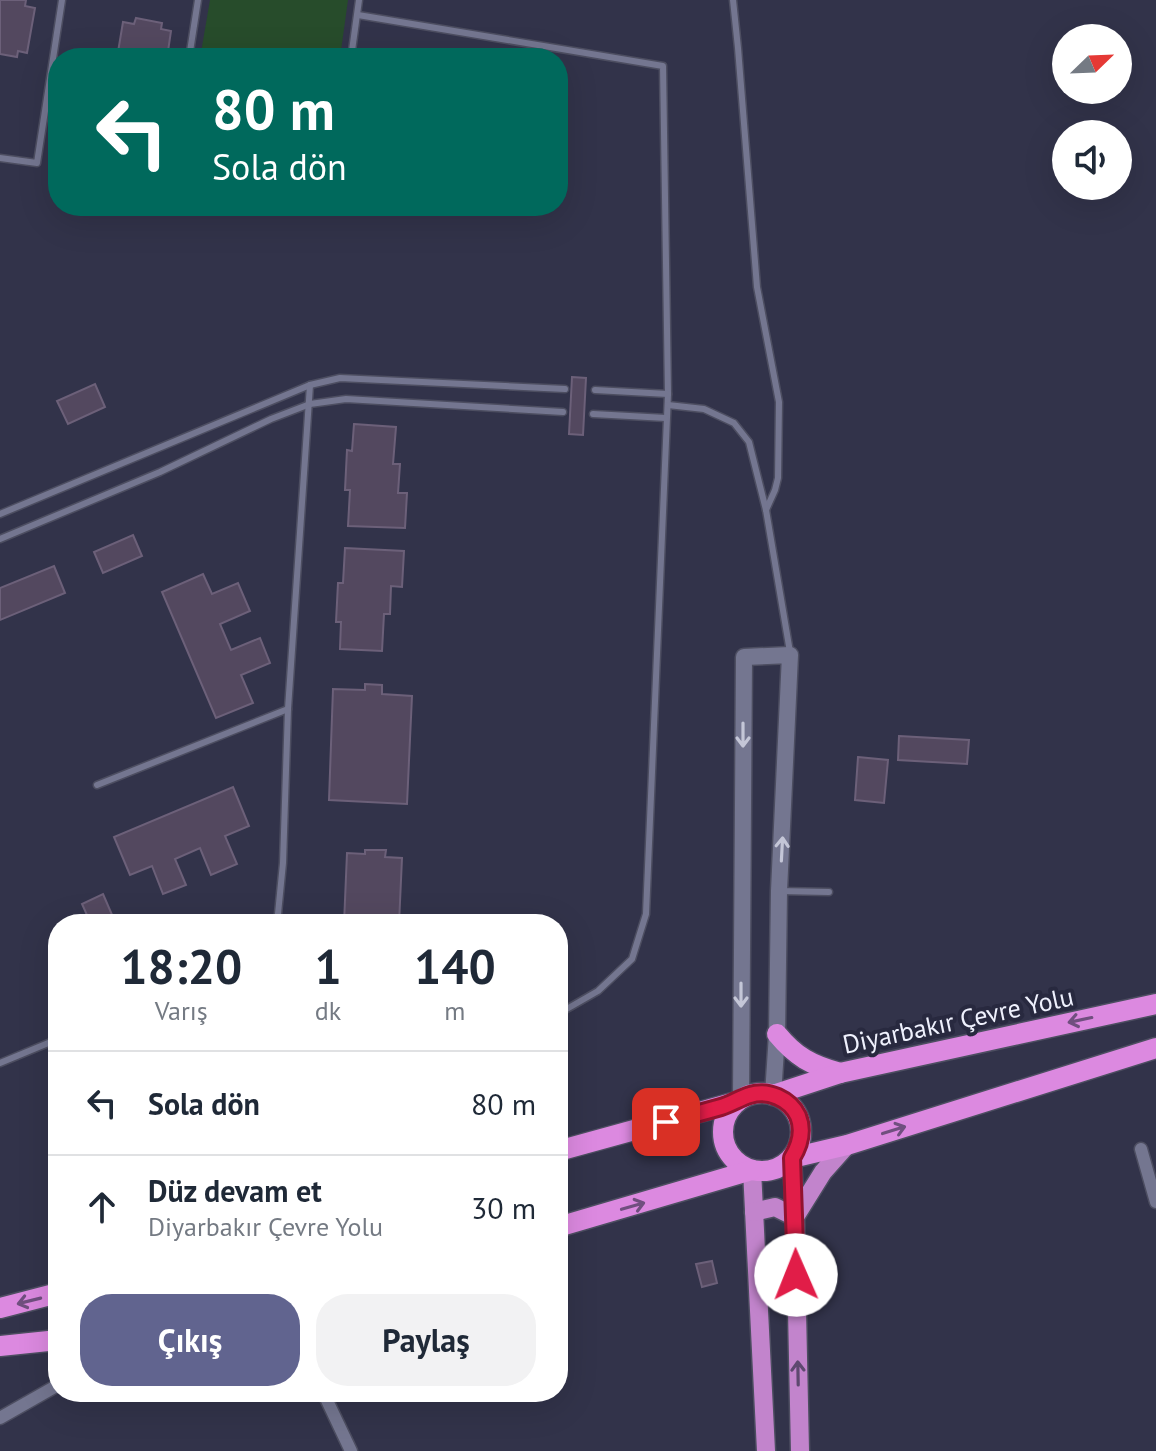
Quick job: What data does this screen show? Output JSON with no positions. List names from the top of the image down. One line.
{"streets":{"highway":["Diyarbakır Çevre Yolu"]},"north":"top right","page":{"turn":["80 m","Sola dön"],"eta":["18:20","Varış","1","dk","140","m"],"list":[{"name":"Sola dön","value":"80 m"},{"name":"Düz devam et","note":"Diyarbakır Çevre Yolu","value":"30 m"}],"buttons":["Çıkış","Paylaş"]}}
